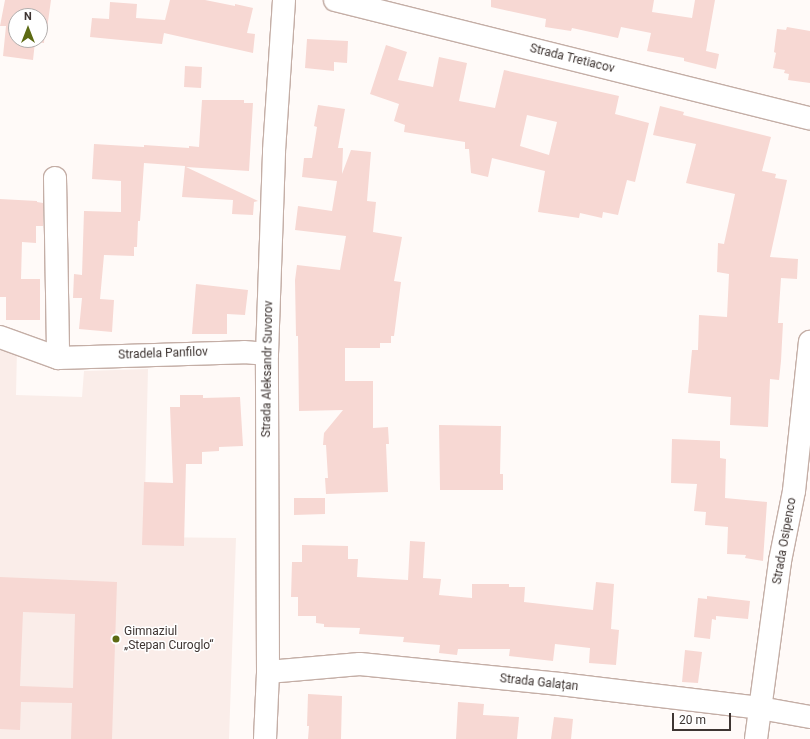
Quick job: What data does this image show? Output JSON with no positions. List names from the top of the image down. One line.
{"streets":{"street":["Strada Tretiacov","Stradela Panfilov","Strada Aleksandr Suvorov","Strada Osipenco","Strada Galațan"]},"crossings":[["Stradela Panfilov","Strada Aleksandr Suvorov"],["Strada Aleksandr Suvorov","Strada Galațan"],["Strada Osipenco","Strada Galațan"]],"places":["Gimnaziul „Stepan Curoglo“"],"scale_bar":"20 m","north":"top"}
